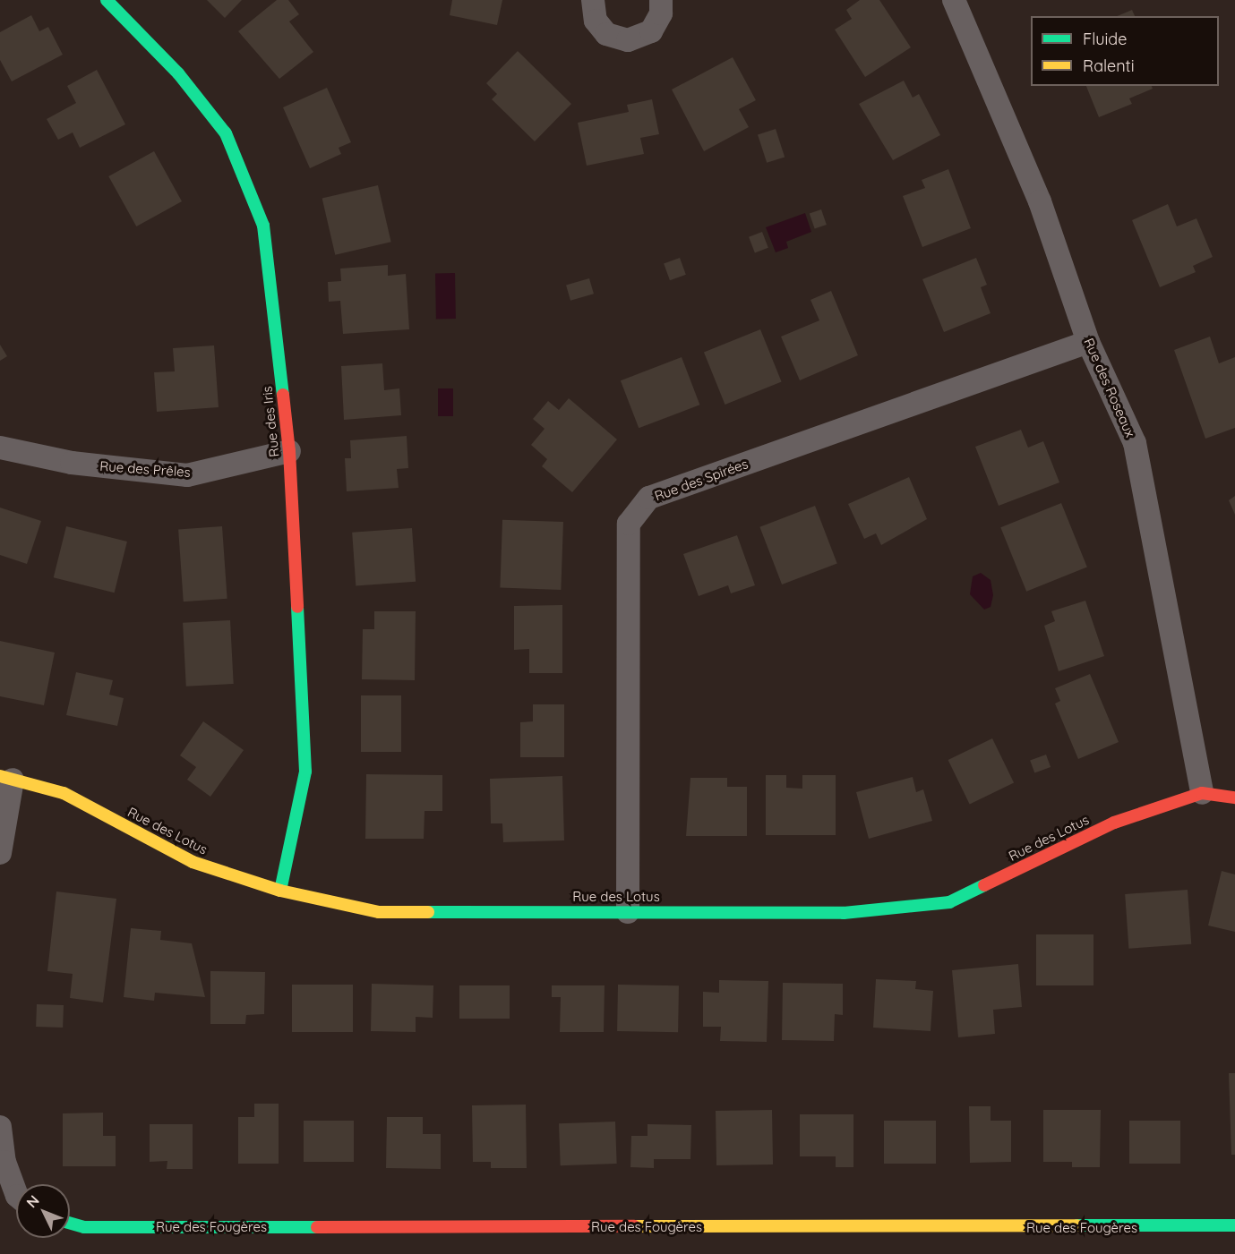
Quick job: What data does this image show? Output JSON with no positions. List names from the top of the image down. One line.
{"streets":{"street":["Rue des Roseaux","Rue des Iris","Rue des Prêles","Rue des Spirées","Rue des Lotus","Rue des Fougères"]},"crossings":[["Rue des Roseaux","Rue des Spirées"],["Rue des Roseaux","Rue des Lotus"],["Rue des Iris","Rue des Prêles"],["Rue des Iris","Rue des Lotus"],["Rue des Spirées","Rue des Lotus"]],"legend":["Fluide","Ralenti"],"north":"top left"}
